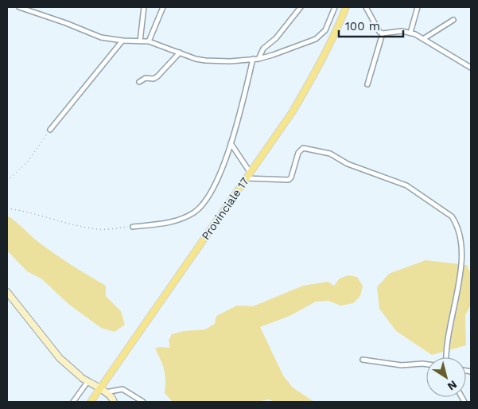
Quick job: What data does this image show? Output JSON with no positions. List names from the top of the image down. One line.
{"streets":{"main road":["Provinciale 17"]},"scale_bar":"100 m","north":"bottom right"}
